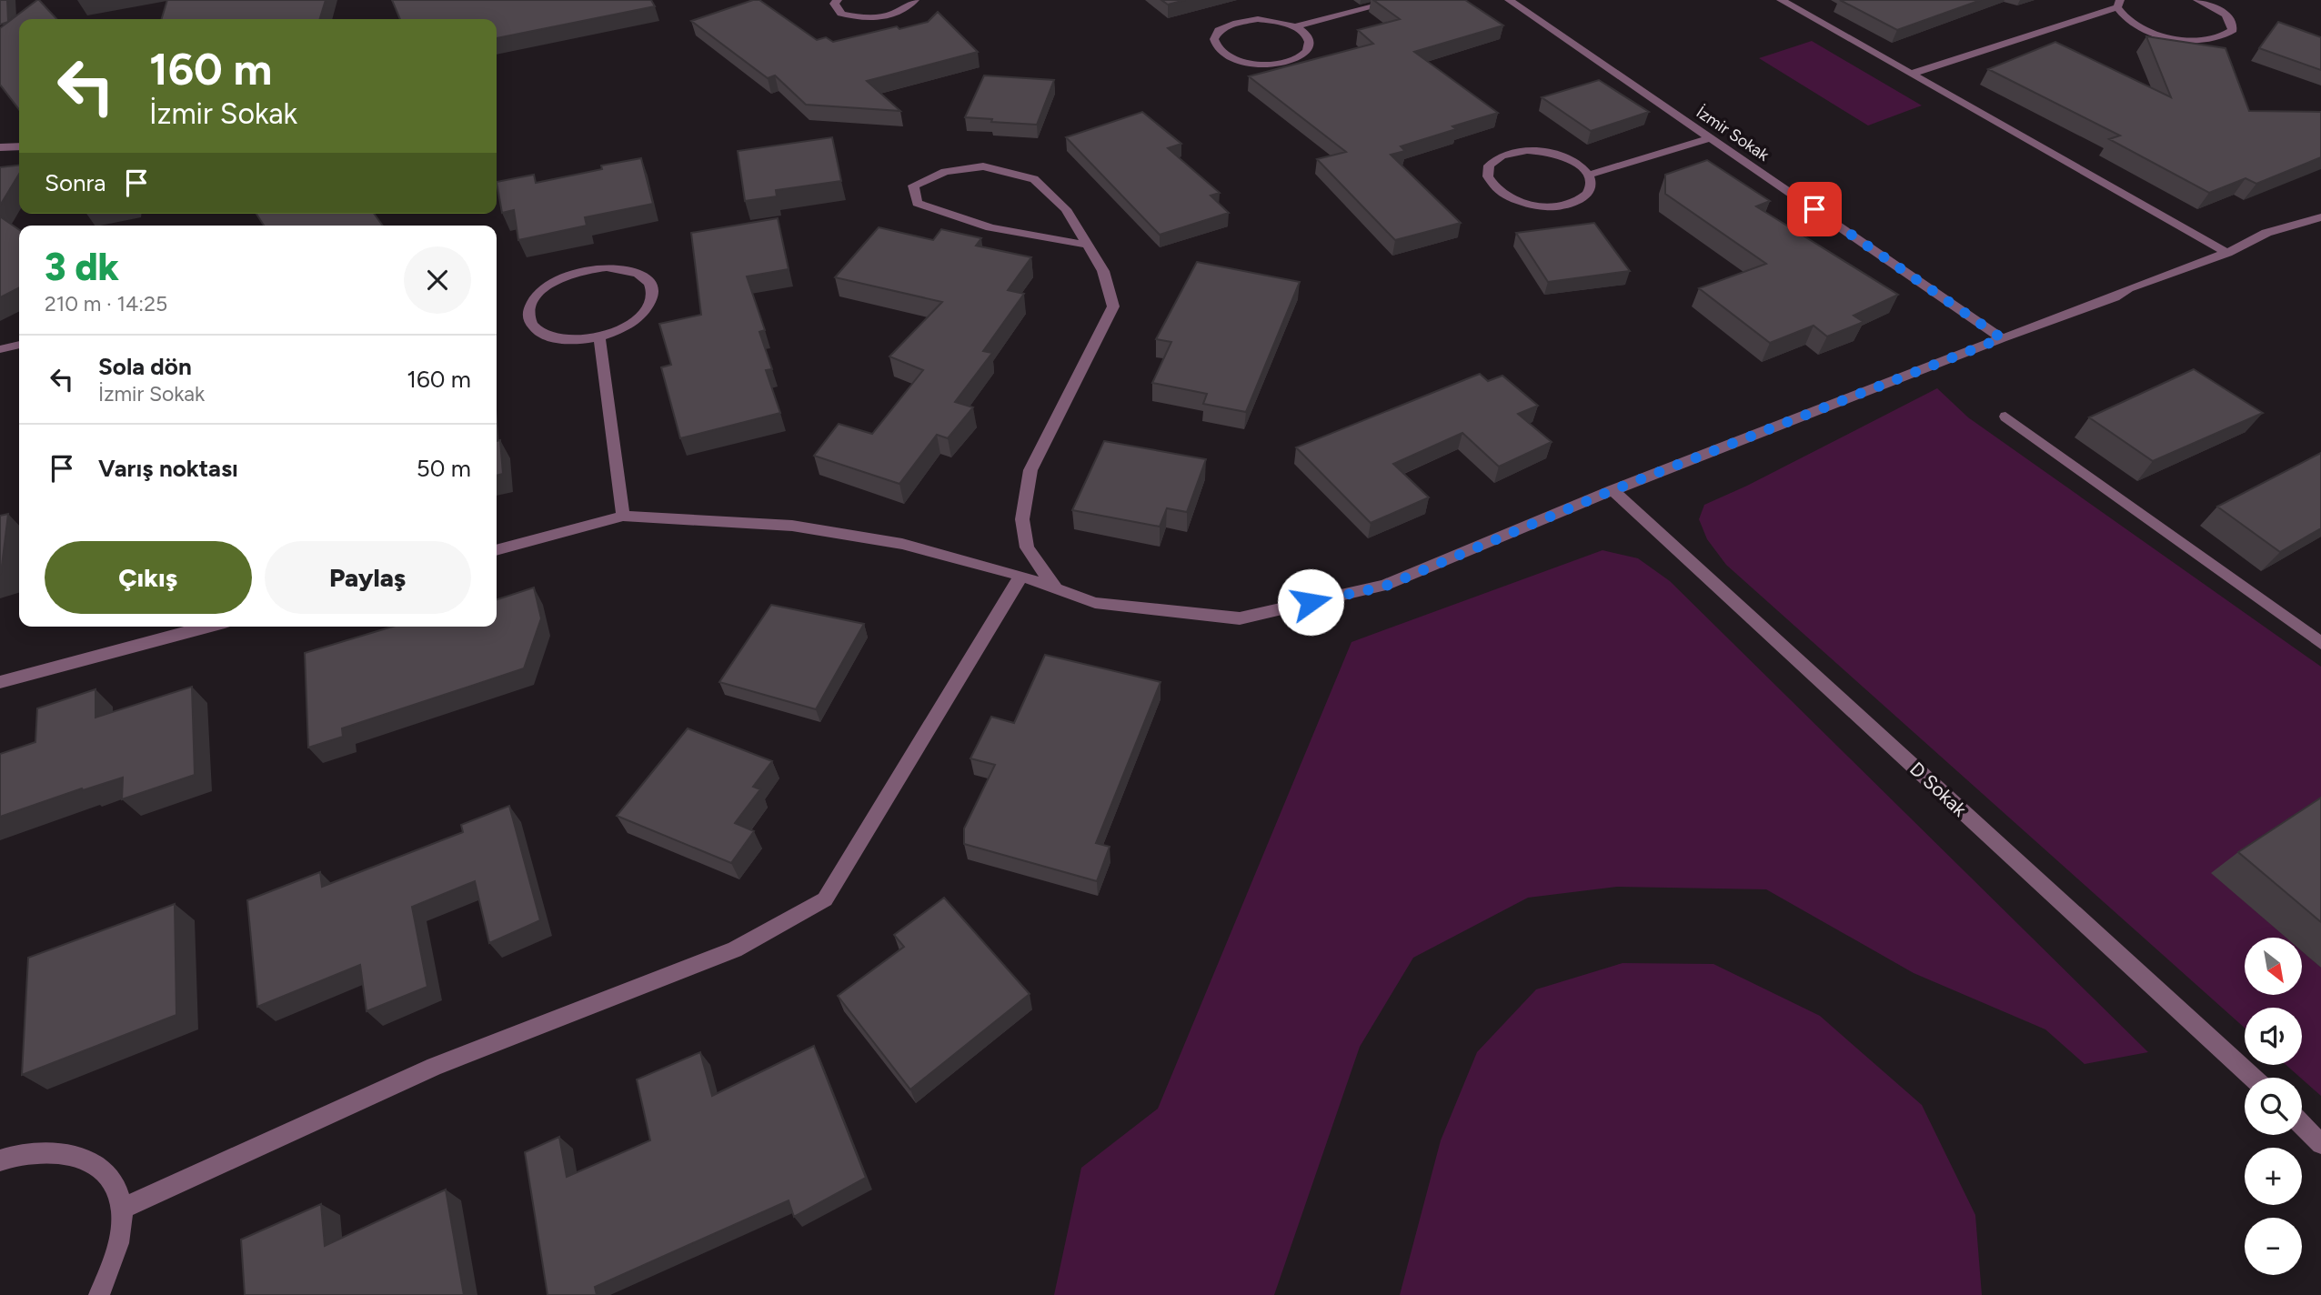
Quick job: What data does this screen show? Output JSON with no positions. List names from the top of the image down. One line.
{"streets":{"lane":["İzmir Sokak","D Sokak"]},"north":"bottom right","page":{"turn":["160 m","İzmir Sokak"],"then":"Sonra","heading":["3 dk","210 m · 14:25"],"list":[{"name":"Sola dön","note":"İzmir Sokak","value":"160 m"},{"name":"Varış noktası","value":"50 m"}],"buttons":["Çıkış","Paylaş"],"map_buttons":["+","−"]}}
